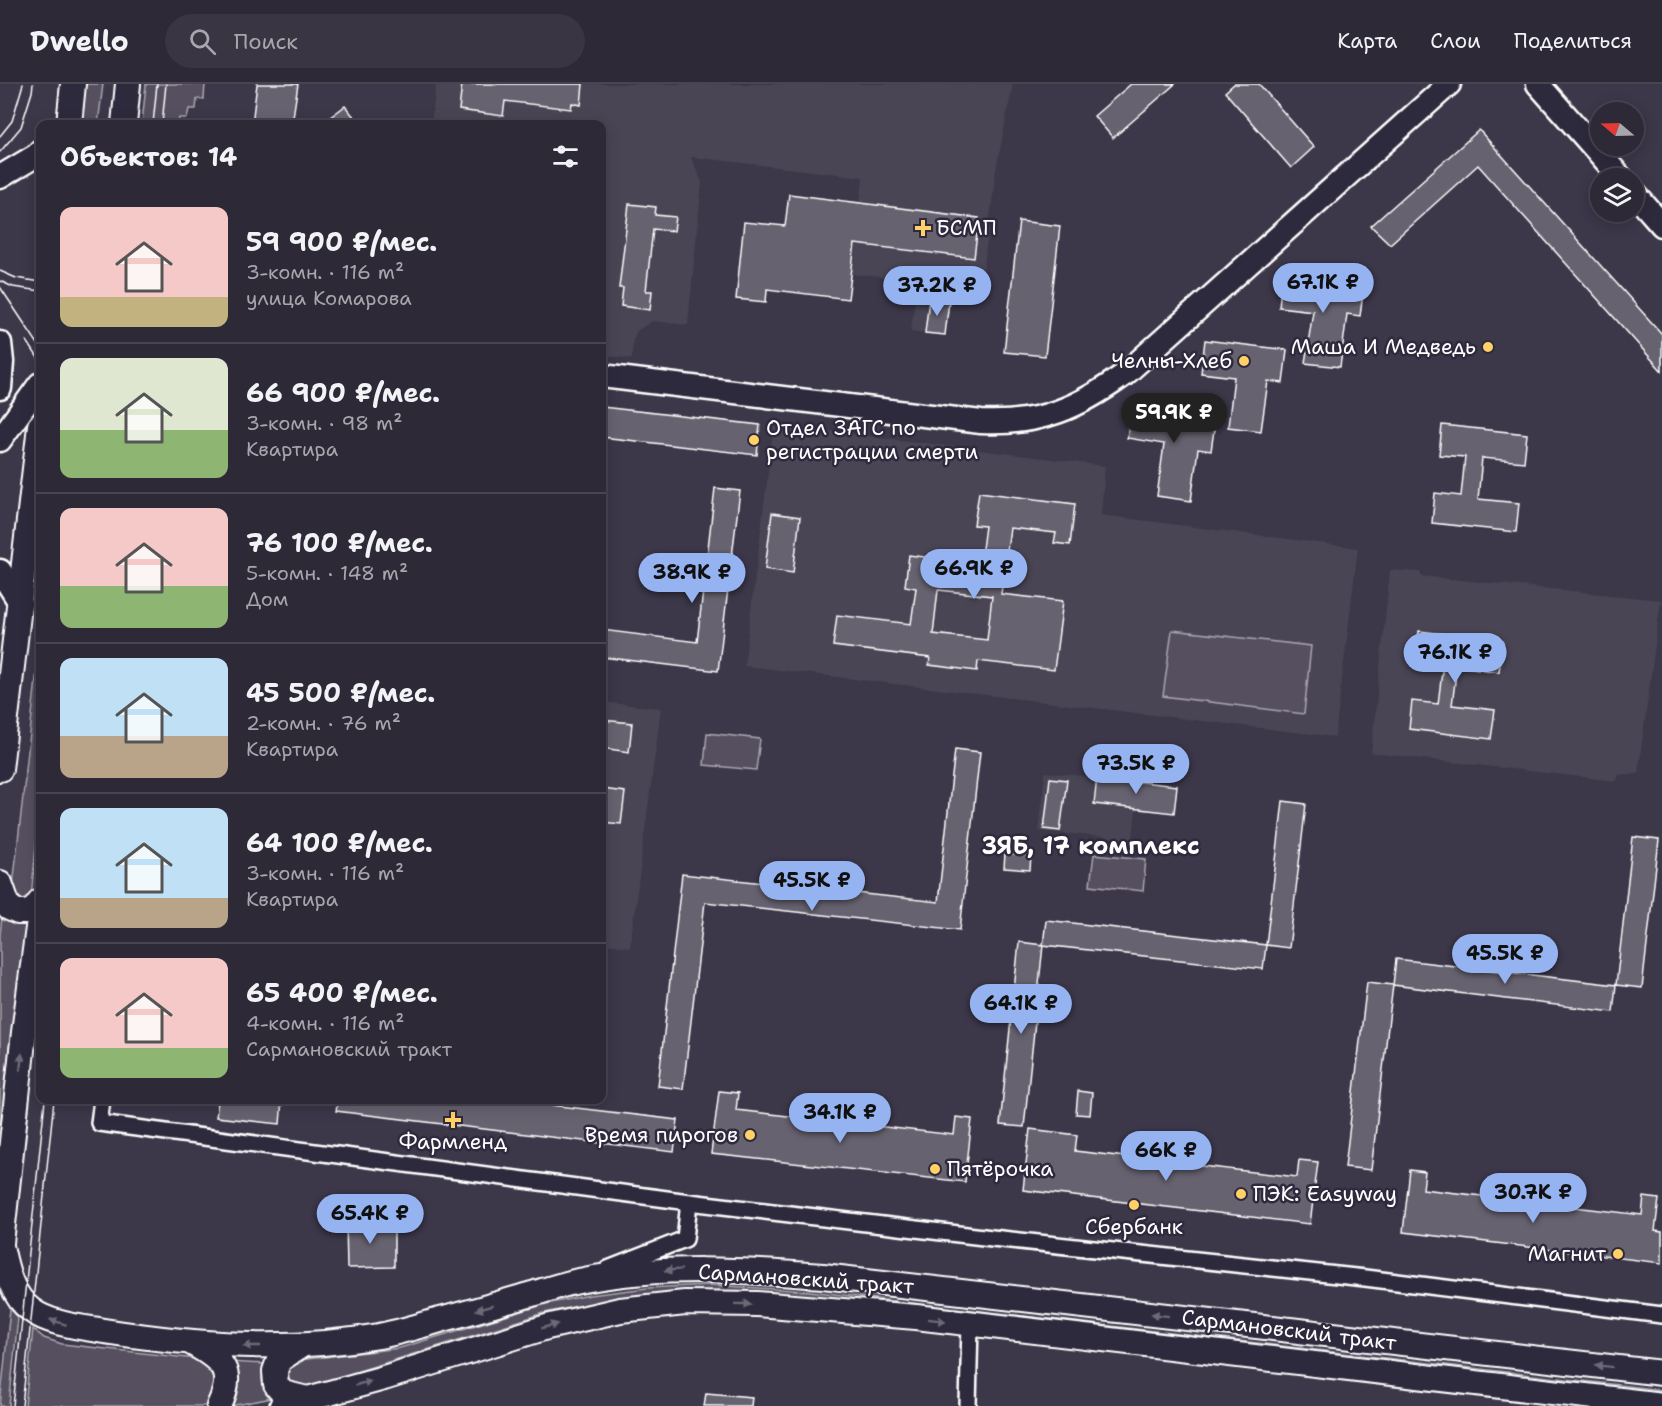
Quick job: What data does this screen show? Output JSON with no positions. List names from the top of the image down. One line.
{"streets":{"main road":["Сармановский тракт"]},"districts":["ЗЯБ, 17 комплекс"],"places":{"health":["БСМП","Фармленд"],"other":["Маша И Медведь","Челны-Хлеб","Отдел ЗАГС по регистрации смерти","Время пирогов","Пятёрочка","ПЭК: Easyway","Сбербанк","Магнит"]},"north":"left","page":{"header":"Dwello","search":"Поиск","nav":["Карта","Слои","Поделиться"],"heading":"Объектов: 14","list":[{"name":"59 900 ₽/мес.","note":"3-комн. · 116 m² · улица Комарова"},{"name":"66 900 ₽/мес.","note":"3-комн. · 98 m² · Квартира"},{"name":"76 100 ₽/мес.","note":"5-комн. · 148 m² · Дом"},{"name":"45 500 ₽/мес.","note":"2-комн. · 76 m² · Квартира"},{"name":"64 100 ₽/мес.","note":"3-комн. · 116 m² · Квартира"},{"name":"65 400 ₽/мес.","note":"4-комн. · 116 m² · Сармановский тракт"}],"price":["67.1K ₽","37.2K ₽","59.9K ₽","66.9K ₽","38.9K ₽","76.1K ₽","73.5K ₽","45.5K ₽","45.5K ₽","64.1K ₽","34.1K ₽","66K ₽","30.7K ₽","65.4K ₽"]}}
